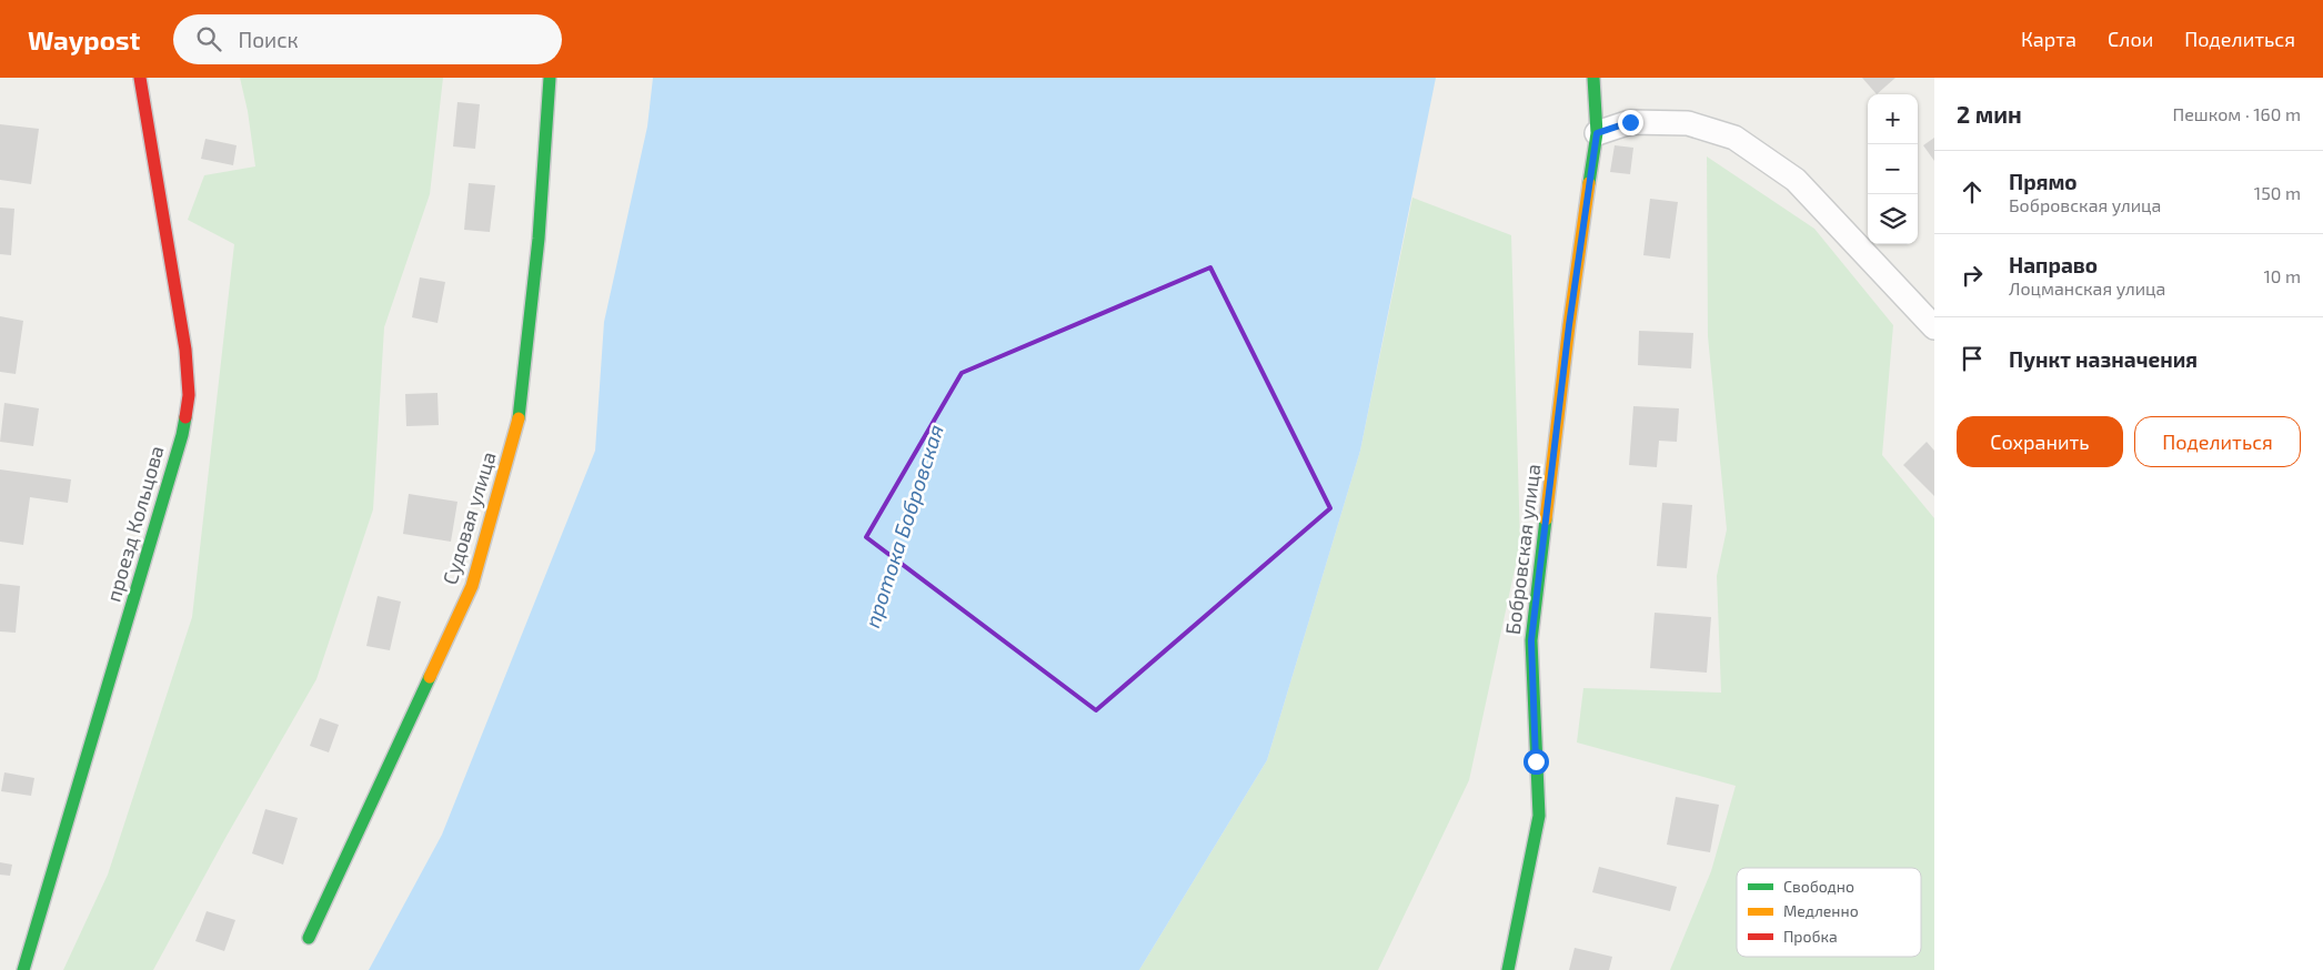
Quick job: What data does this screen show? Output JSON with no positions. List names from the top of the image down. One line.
{"streets":{"street":["Судовая улица","проезд Кольцова","Бобровская улица"]},"water":["протока Бобровская"],"legend":["Свободно","Медленно","Пробка"],"page":{"header":"Waypost","search":"Поиск","nav":["Карта","Слои","Поделиться"],"heading":["2 мин","Пешком · 160 m"],"map_buttons":["+","−"],"list":[["Прямо","Бобровская улица","150 m"],["Направо","Лоцманская улица","10 m"],"Пункт назначения"],"buttons":["Сохранить","Поделиться"]}}
